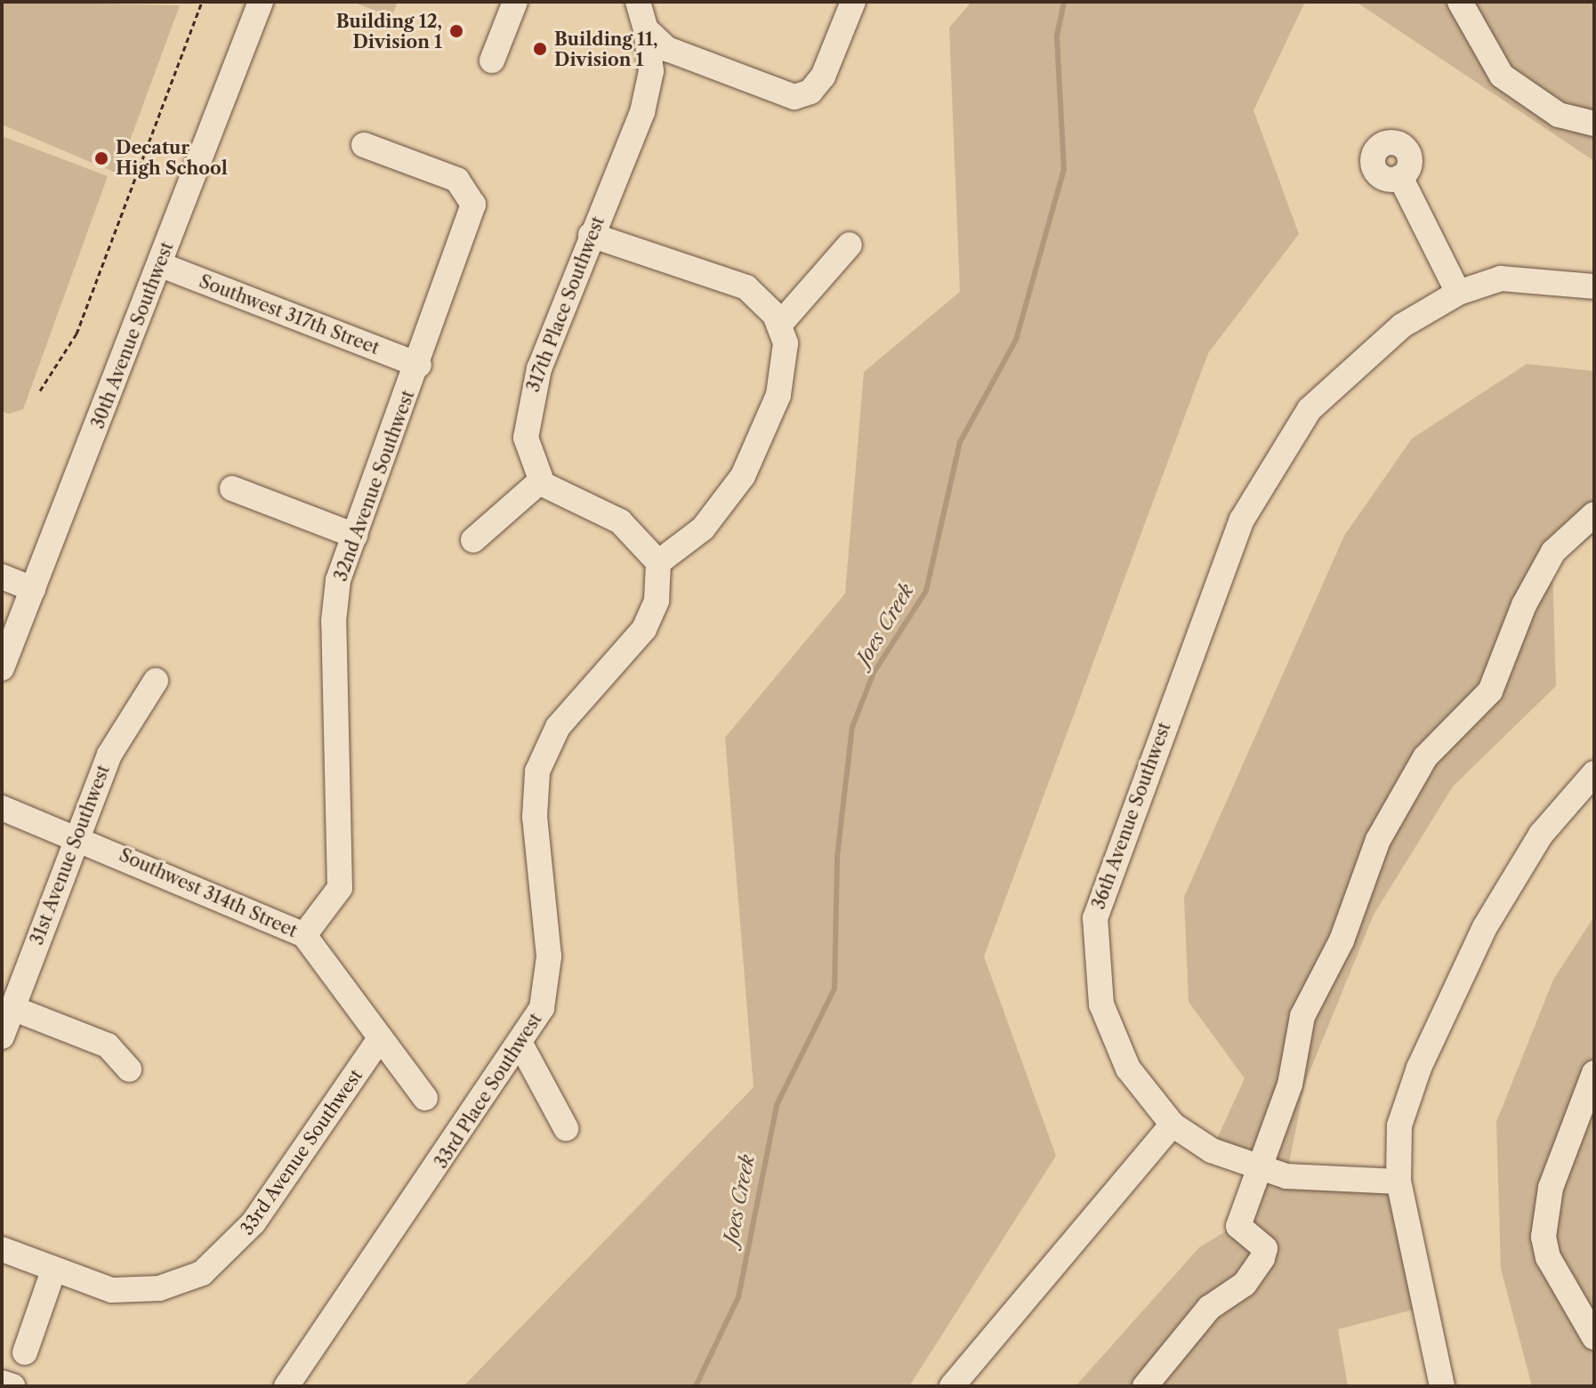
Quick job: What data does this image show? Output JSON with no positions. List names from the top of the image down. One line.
{"streets":{"street":["317th Place Southwest","Southwest 317th Street","30th Avenue Southwest","32nd Avenue Southwest","36th Avenue Southwest","31st Avenue Southwest","Southwest 314th Street","33rd Place Southwest","33rd Avenue Southwest"]},"crossings":[["Southwest 317th Street","30th Avenue Southwest"],["Southwest 317th Street","32nd Avenue Southwest"],["32nd Avenue Southwest","Southwest 314th Street"],["31st Avenue Southwest","Southwest 314th Street"],["Southwest 314th Street","33rd Avenue Southwest"]],"water":["Joes Creek"],"places":["Building 12, Division 1","Building 11, Division 1","Decatur High School"]}
